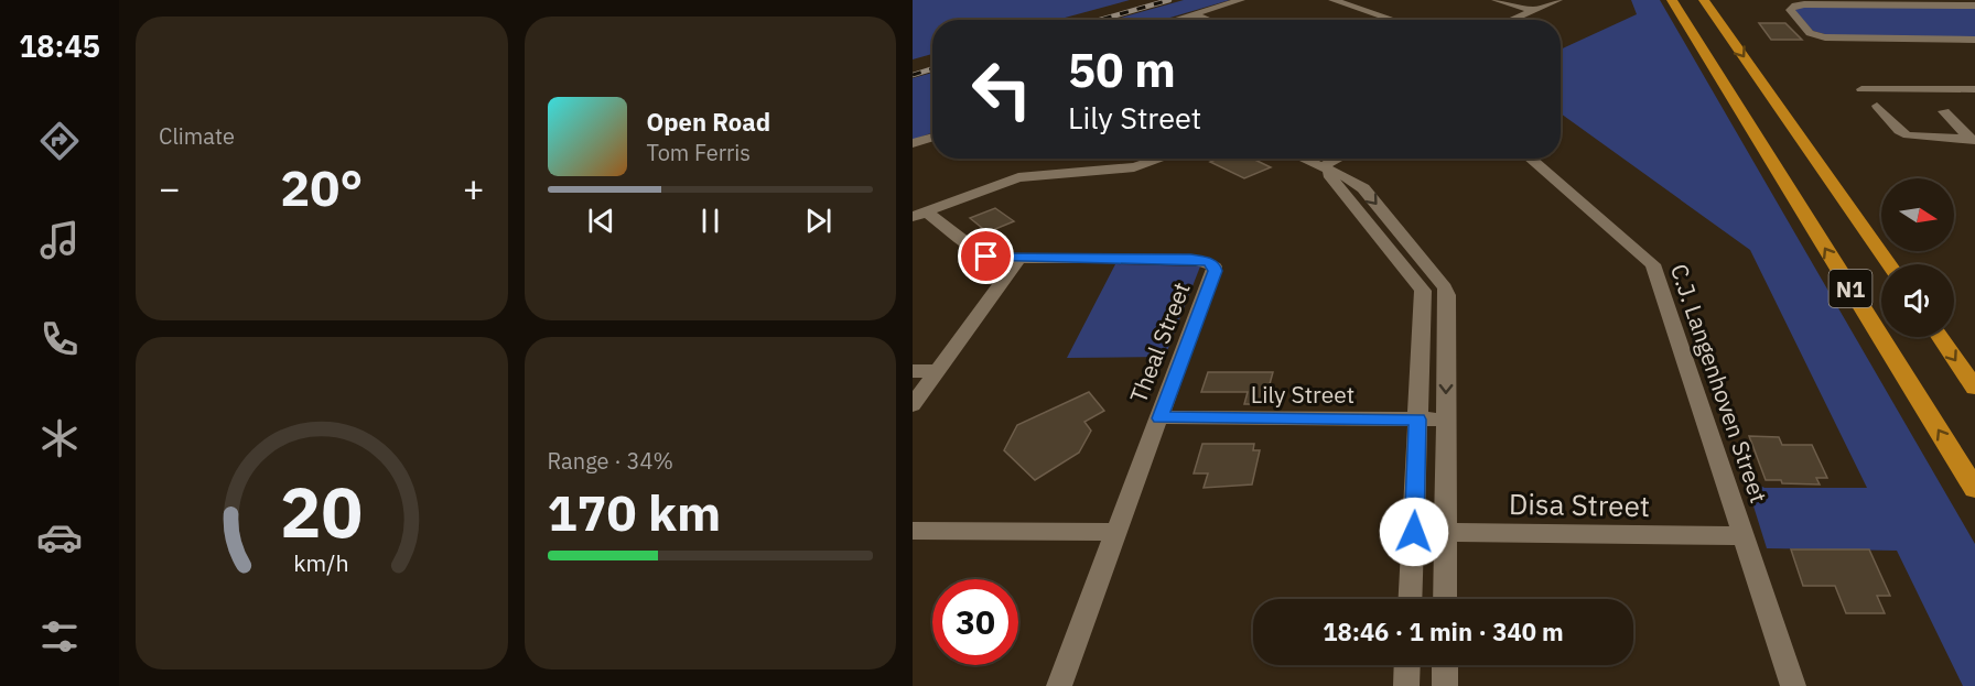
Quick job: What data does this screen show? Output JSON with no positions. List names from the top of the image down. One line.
{"streets":{"highway":["N1"],"street":["Theal Street","C.J. Langenhoven Street","Lily Street","Disa Street"]},"crossings":[["Theal Street","Lily Street"],["C.J. Langenhoven Street","Disa Street"]],"north":"right","page":{"tabs":"18:45","tile":["Climate",["Range · 34%","170 km"]],"turn":["50 m","Lily Street"],"song":["Open Road","Tom Ferris"],"heat":["−","20°","+"],"limit":"30","trip":"18:46 · 1 min · 340 m","gauge":["20","km/h"]}}
